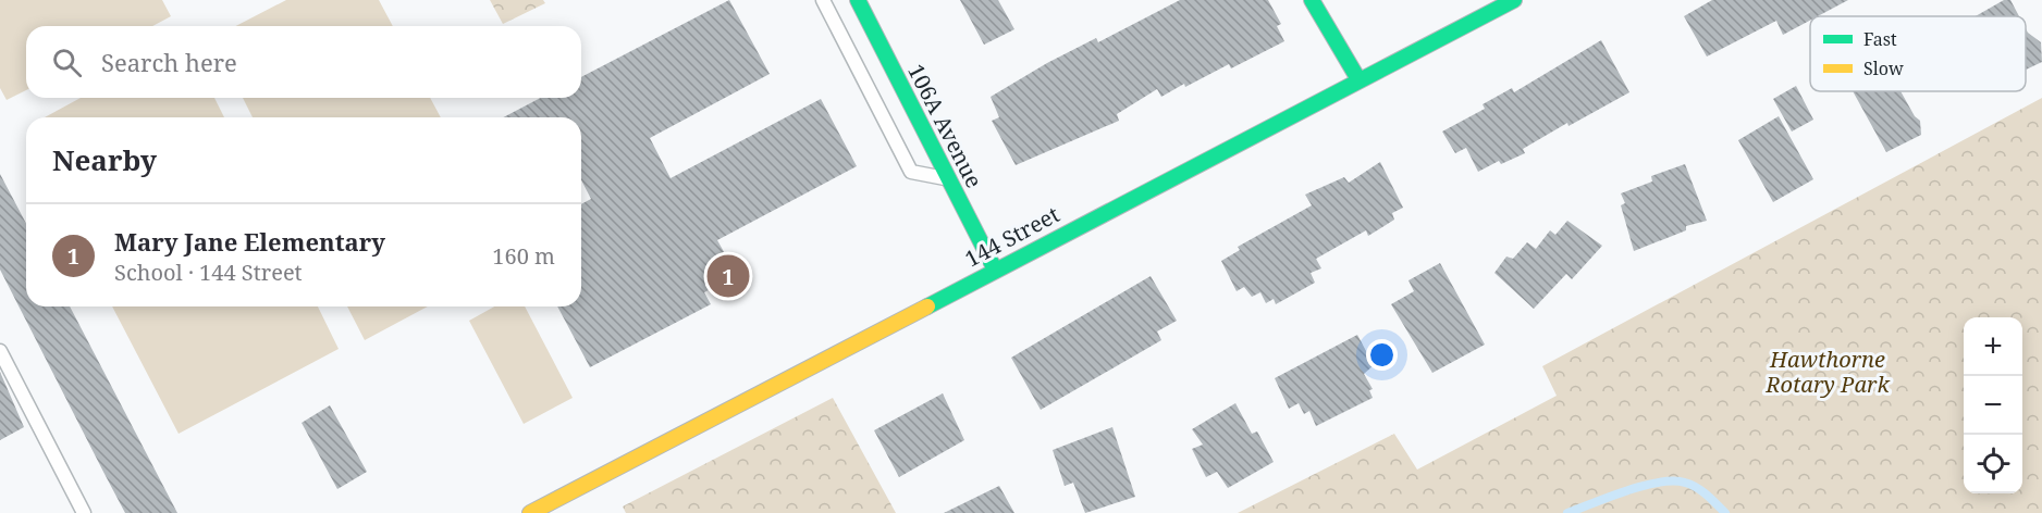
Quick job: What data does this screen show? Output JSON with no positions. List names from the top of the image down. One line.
{"streets":{"main road":["106A Avenue","144 Street"]},"crossings":[["106A Avenue","144 Street"]],"parks":["Hawthorne Rotary Park"],"legend":["Fast","Slow"],"page":{"search":"Search here","heading":"Nearby","list":[{"mark":"1","name":"Mary Jane Elementary","note":"School · 144 Street","value":"160 m"}],"pins":"1","map_buttons":["+","−"]}}
